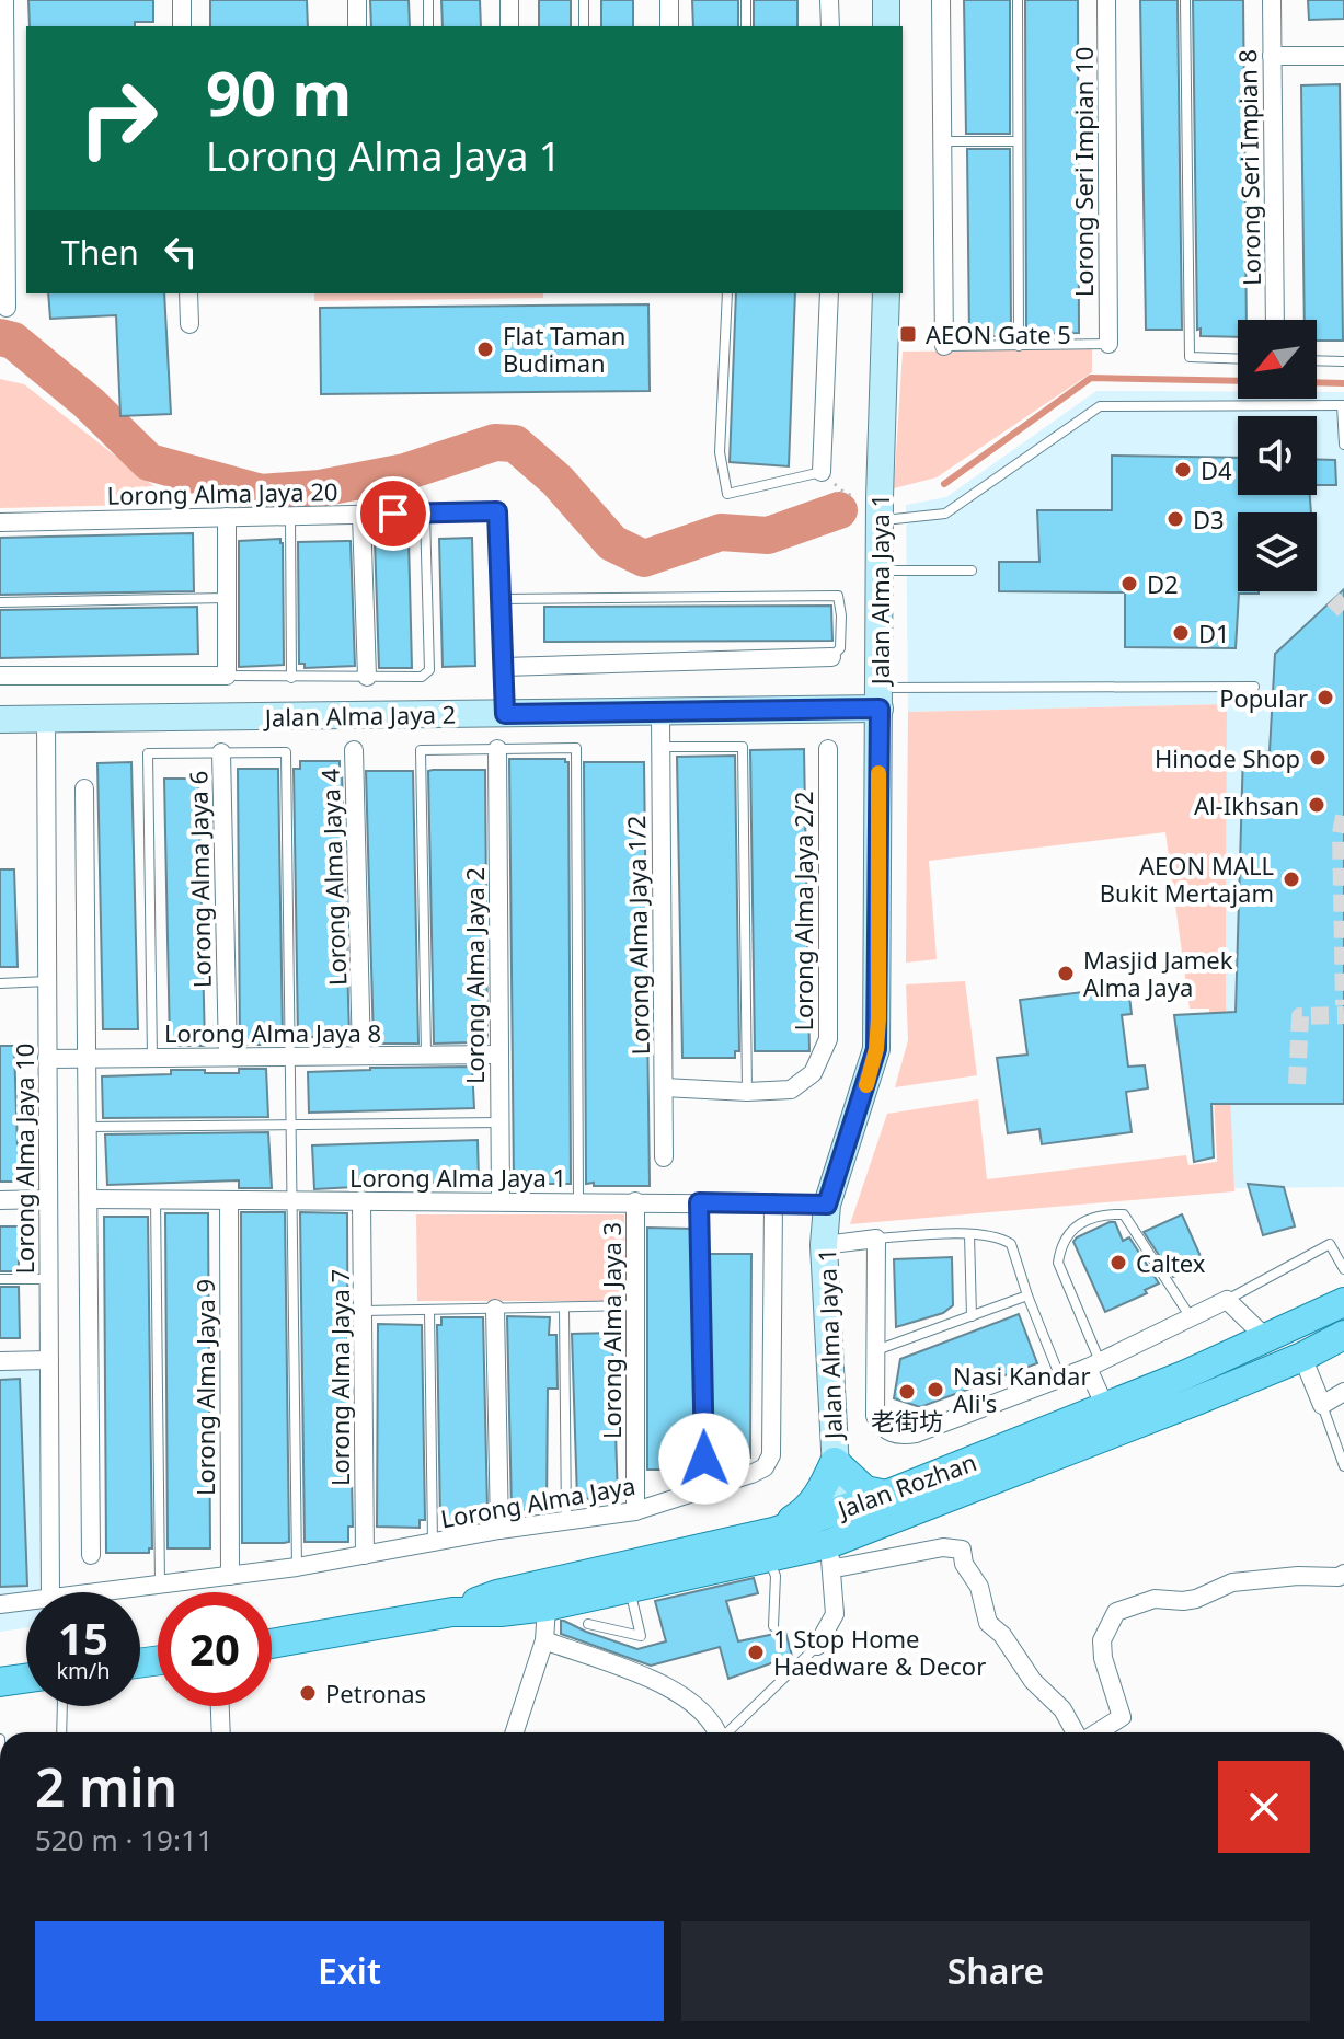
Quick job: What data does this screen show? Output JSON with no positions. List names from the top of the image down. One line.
{"streets":{"main road":["Jalan Rozhan"],"street":["Lorong Seri Impian 8","Lorong Seri Impian 10","Lorong Alma Jaya 20","Jalan Alma Jaya 1","Jalan Alma Jaya 2","Lorong Alma Jaya 4","Lorong Alma Jaya 6","Lorong Alma Jaya 2/2","Lorong Alma Jaya 1/2","Lorong Alma Jaya 2","Lorong Alma Jaya 8","Lorong Alma Jaya 10","Lorong Alma Jaya 1","Lorong Alma Jaya 3","Lorong Alma Jaya 7","Lorong Alma Jaya 9","Lorong Alma Jaya"]},"crossings":[["Jalan Alma Jaya 1","Jalan Alma Jaya 2"],["Jalan Alma Jaya 1","Lorong Alma Jaya 1"],["Jalan Alma Jaya 1","Jalan Rozhan"],["Jalan Alma Jaya 2","Lorong Alma Jaya 1/2"],["Jalan Alma Jaya 2","Lorong Alma Jaya 10"],["Lorong Alma Jaya 4","Lorong Alma Jaya 8"],["Lorong Alma Jaya 6","Lorong Alma Jaya 8"],["Lorong Alma Jaya 2/2","Lorong Alma Jaya 1/2"],["Lorong Alma Jaya 2","Lorong Alma Jaya 8"],["Lorong Alma Jaya 2","Lorong Alma Jaya 1"],["Lorong Alma Jaya 8","Lorong Alma Jaya 10"],["Lorong Alma Jaya 1","Lorong Alma Jaya 3"],["Lorong Alma Jaya 1","Lorong Alma Jaya 7"],["Lorong Alma Jaya 1","Lorong Alma Jaya 9"],["Lorong Alma Jaya 1","Lorong Alma Jaya"],["Lorong Alma Jaya 3","Lorong Alma Jaya"],["Lorong Alma Jaya 7","Lorong Alma Jaya"],["Lorong Alma Jaya 9","Lorong Alma Jaya"]],"places":{"transit":["AEON Gate 5"],"other":["Flat Taman Budiman","D4","D3","D2","D1","Popular","Hinode Shop","Al-Ikhsan","AEON MALL Bukit Mertajam","Masjid Jamek Alma Jaya","Caltex","Nasi Kandar Ali's","老街坊","1 Stop Home Haedware & Decor","Petronas"]},"north":"bottom left","page":{"turn":["90 m","Lorong Alma Jaya 1"],"then":"Then","speed":"15 km/h","limit":"20","heading":["2 min","520 m · 19:11"],"buttons":["Exit","Share"]}}
